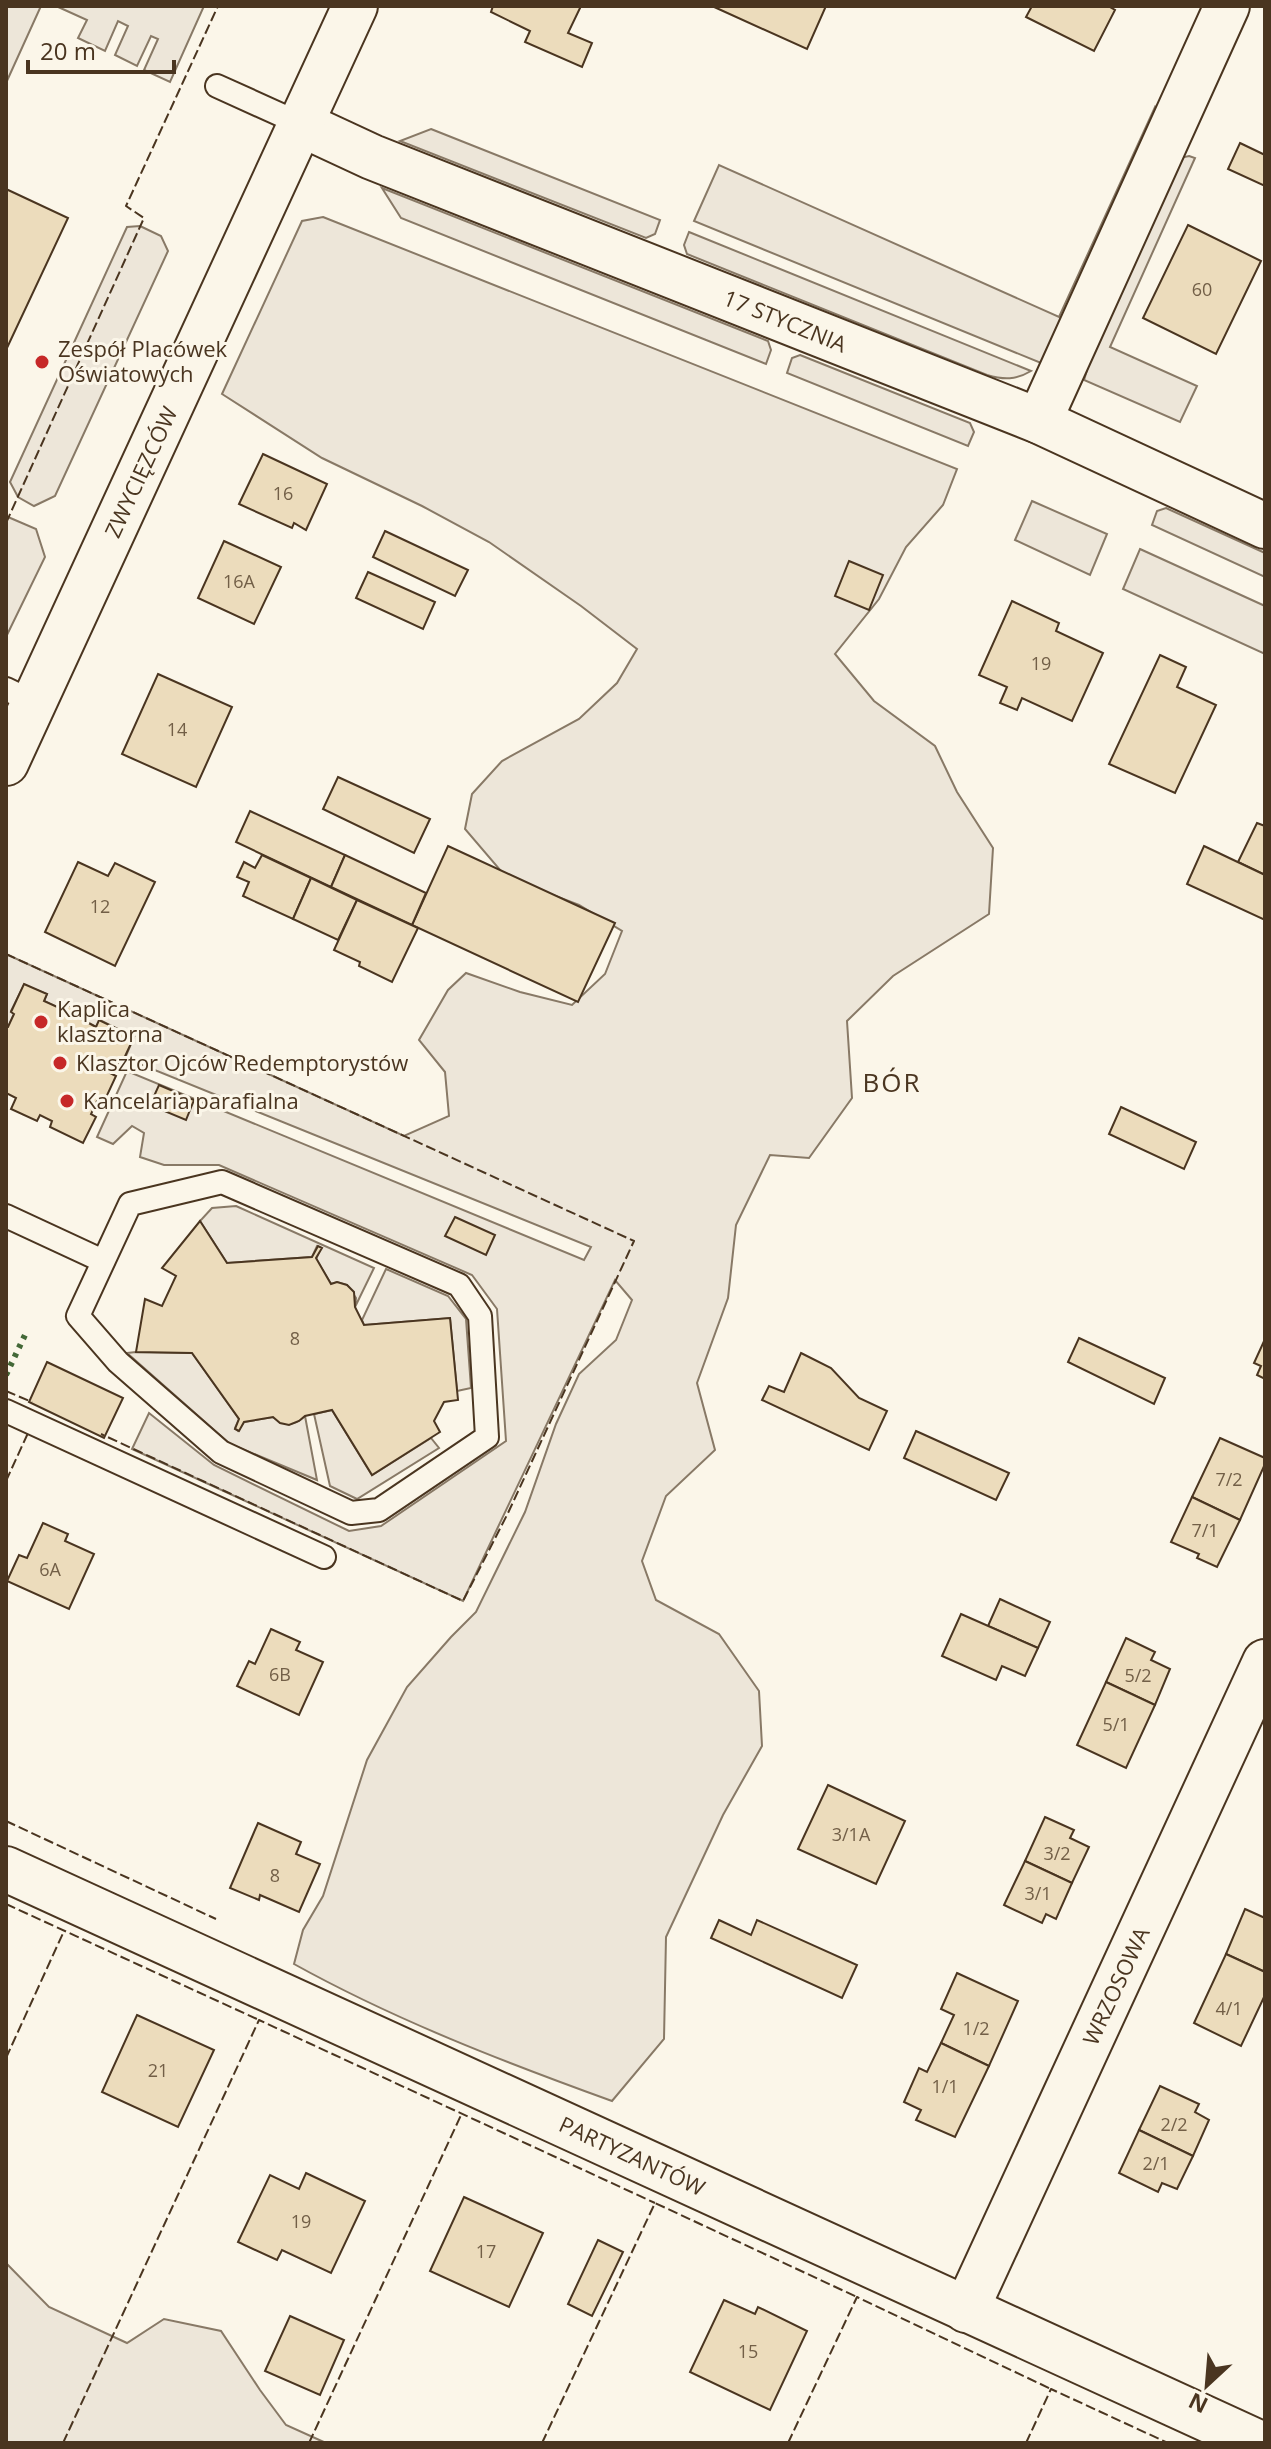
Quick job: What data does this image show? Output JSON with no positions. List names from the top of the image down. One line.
{"streets":{"street":["17 STYCZNIA","ZWYCIĘZCÓW","WRZOSOWA","PARTYZANTÓW"]},"crossings":[["17 STYCZNIA","ZWYCIĘZCÓW"],["WRZOSOWA","PARTYZANTÓW"]],"districts":["BÓR"],"places":["Zespół Placówek Oświatowych","Kaplica klasztorna","Klasztor Ojców Redemptorystów","Kancelaria parafialna"],"house_numbers":["60","16","16A","19","14","12","8","7/2","7/1","6A","6B","5/2","5/1","3/1A","3/2","8","3/1","4/1","1/2","21","1/1","2/2","2/1","19","17","15"],"scale_bar":"20 m","north":"bottom left"}
